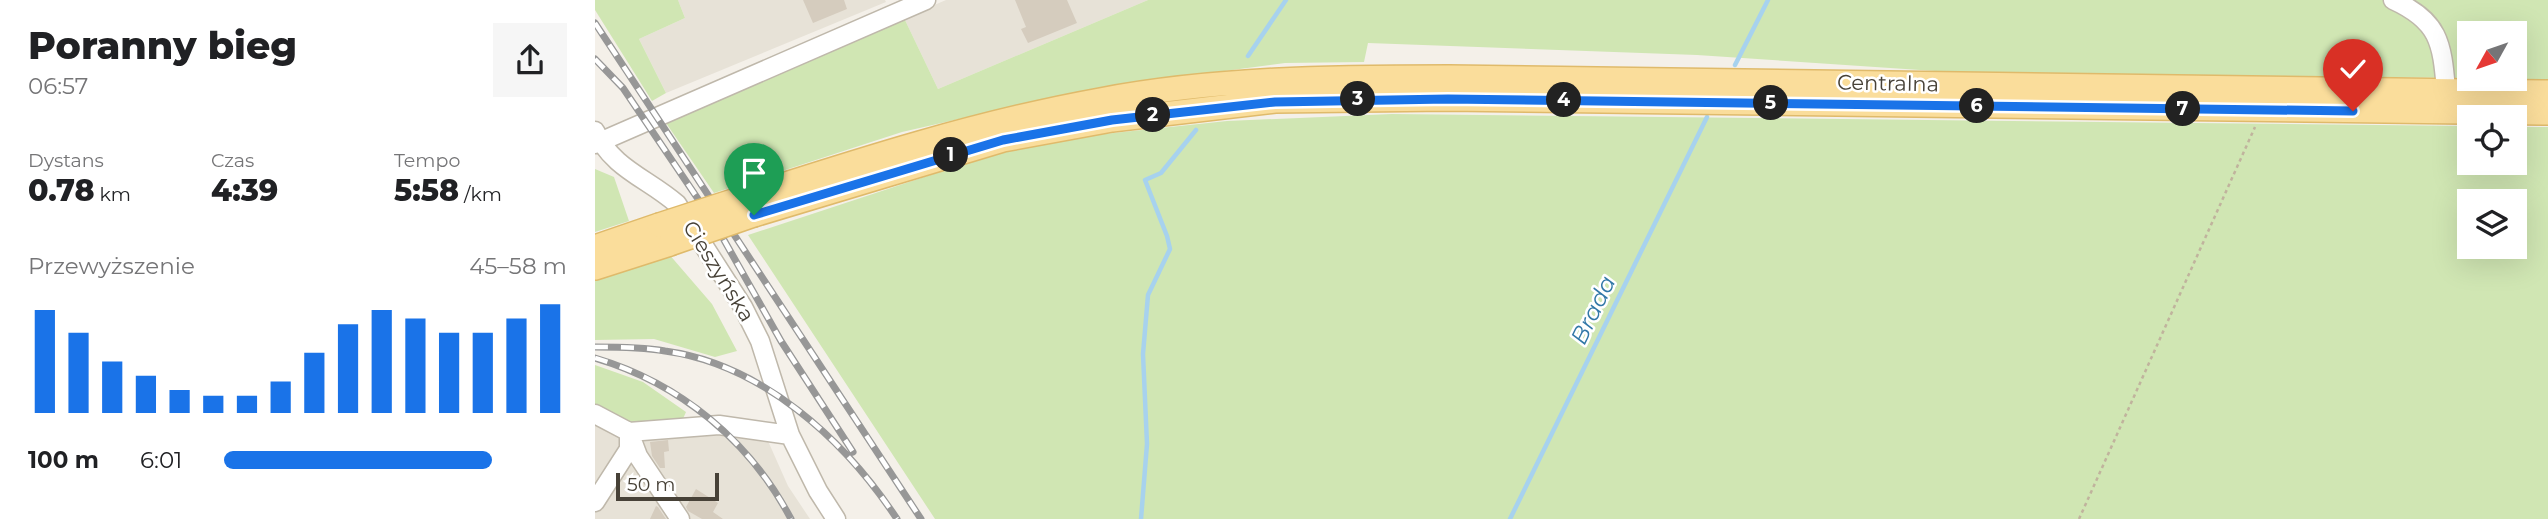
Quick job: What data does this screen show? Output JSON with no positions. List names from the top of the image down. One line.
{"streets":{"main road":["Centralna"],"street":["Cieszyńska"]},"water":["Brada"],"scale_bar":"50 m","north":"bottom left","page":{"heading":["Poranny bieg","06:57"],"pins":["3","4","5","6","7","2","1"],"stats":[["Dystans","0.78 km"],["Czas","4:39"],["Tempo","5:58 /km"]],"chart":["Przewyższenie","45–58 m"],"list":[{"name":"100 m","note":"6:01"}],"scale":"50 m"}}
